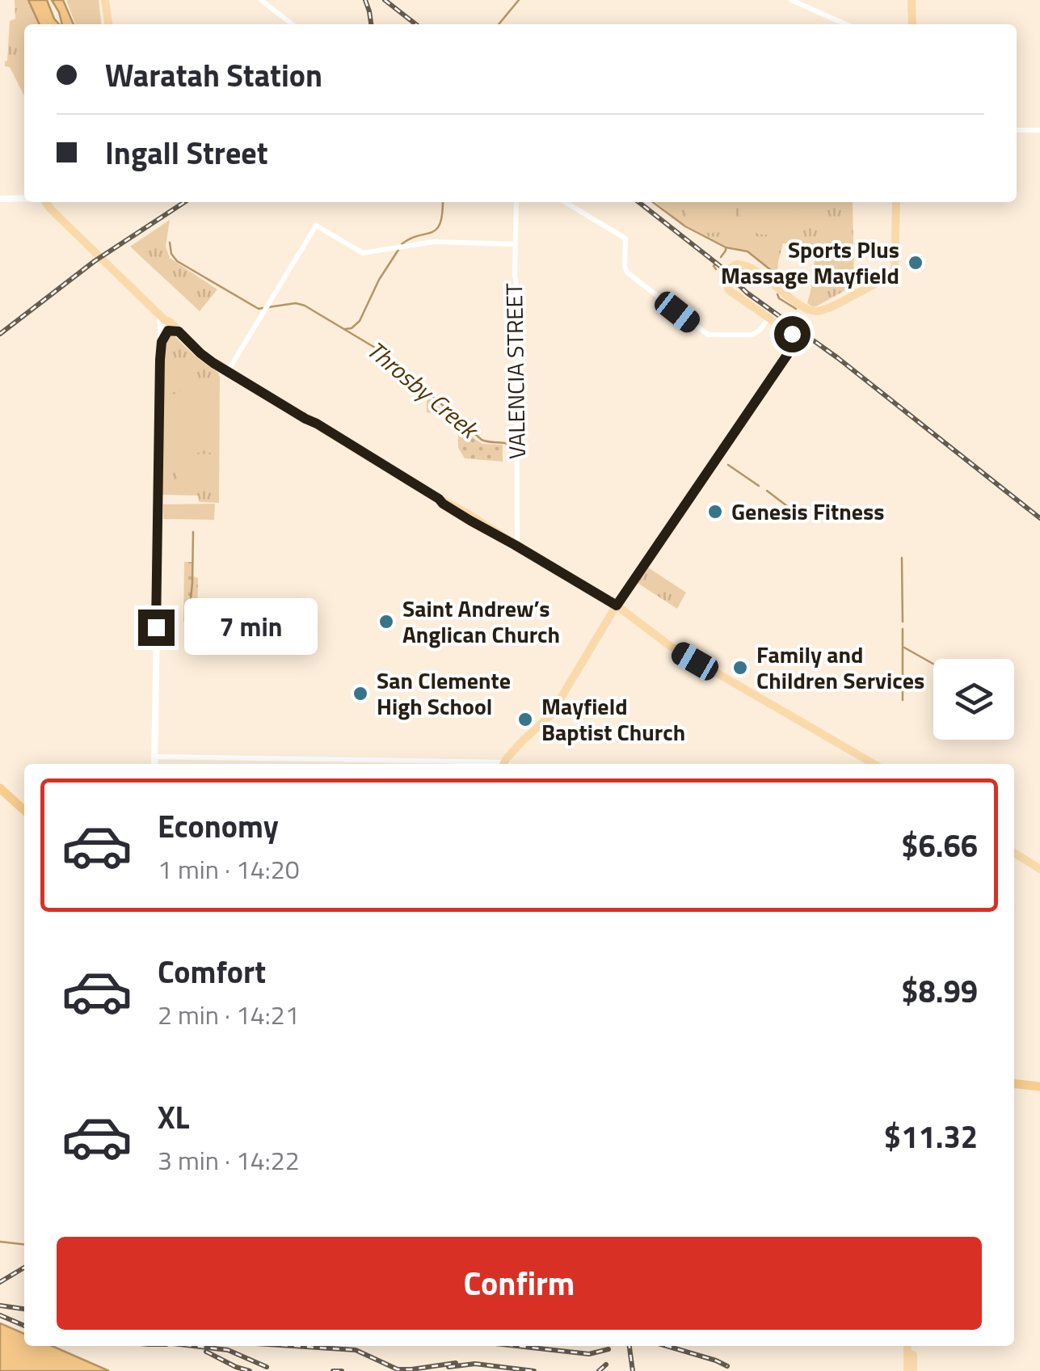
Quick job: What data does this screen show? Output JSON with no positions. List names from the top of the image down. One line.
{"streets":{"street":["VALENCIA STREET"]},"water":["Throsby Creek"],"places":["Sports Plus Massage Mayfield","Genesis Fitness","Saint Andrew’s Anglican Church","Family and Children Services","San Clemente High School","Mayfield Baptist Church"],"page":{"banner":["Waratah Station","Ingall Street"],"bubble":"7 min","list":[{"name":"Economy","note":"1 min · 14:20","value":"$6.66"},{"name":"Comfort","note":"2 min · 14:21","value":"$8.99"},{"name":"XL","note":"3 min · 14:22","value":"$11.32"}],"buttons":"Confirm"}}
